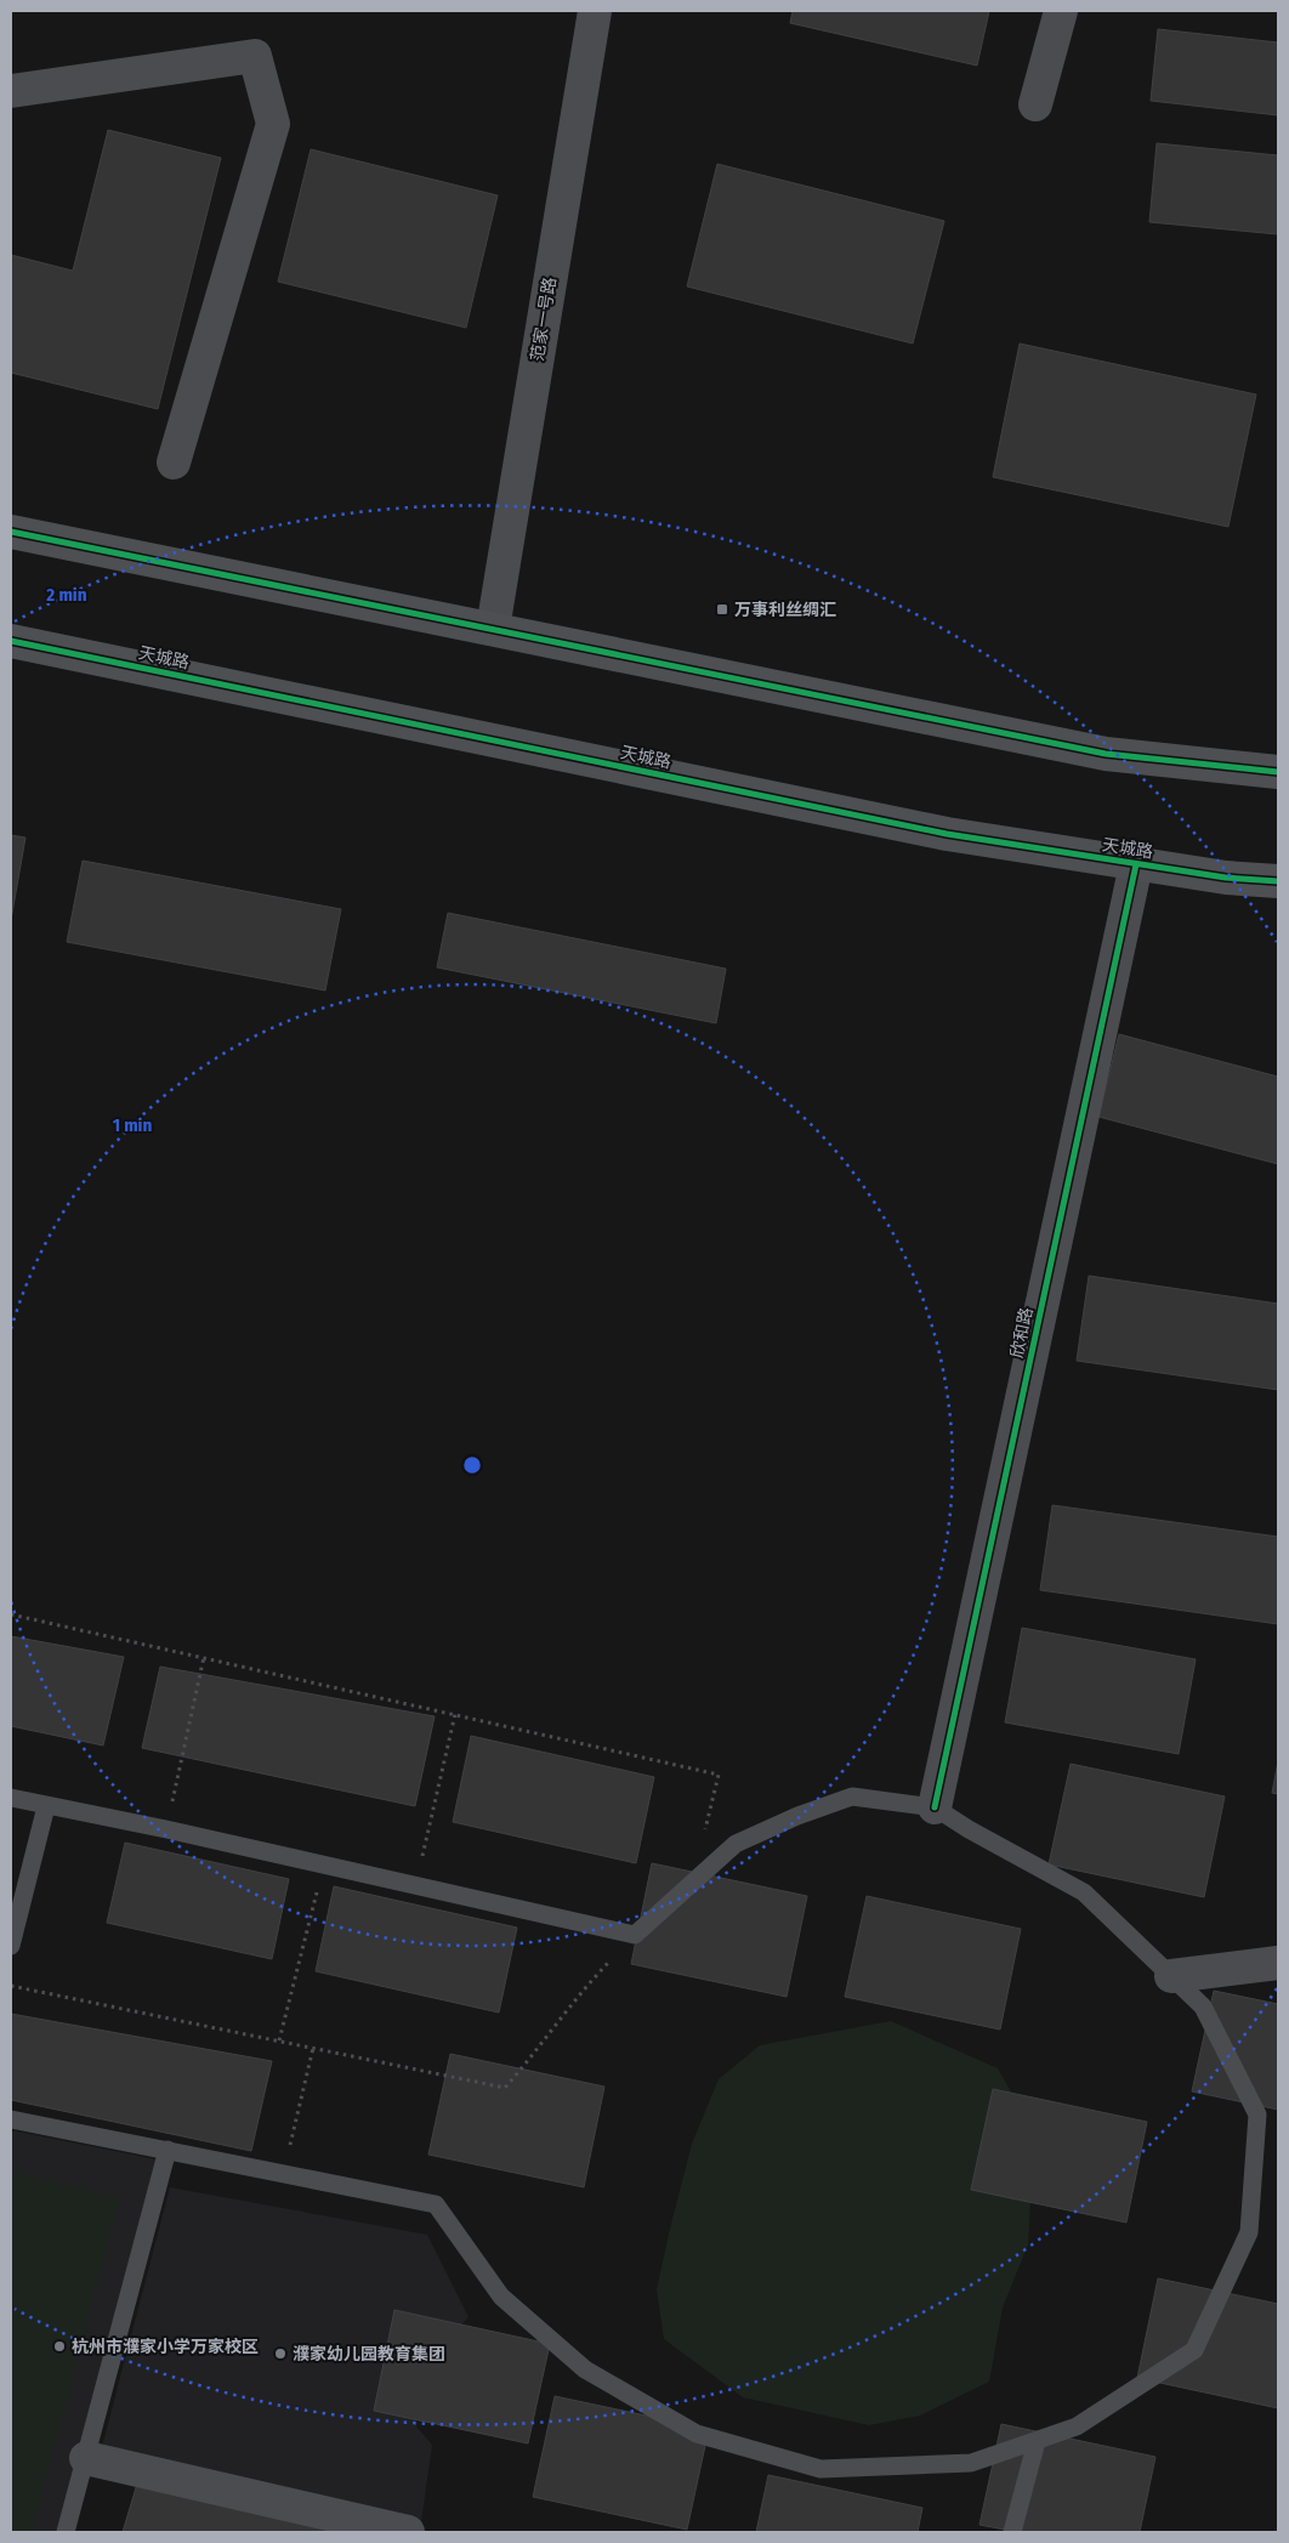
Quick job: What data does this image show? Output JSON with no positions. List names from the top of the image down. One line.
{"streets":{"main road":["天城路"],"street":["范家一号路","欣和路"]},"crossings":[["天城路","欣和路"]],"places":{"transit":["万事利丝绸汇"],"other":["杭州市濮家小学万家校区","濮家幼儿园教育集团"]},"rings":["2 min","1 min"]}
